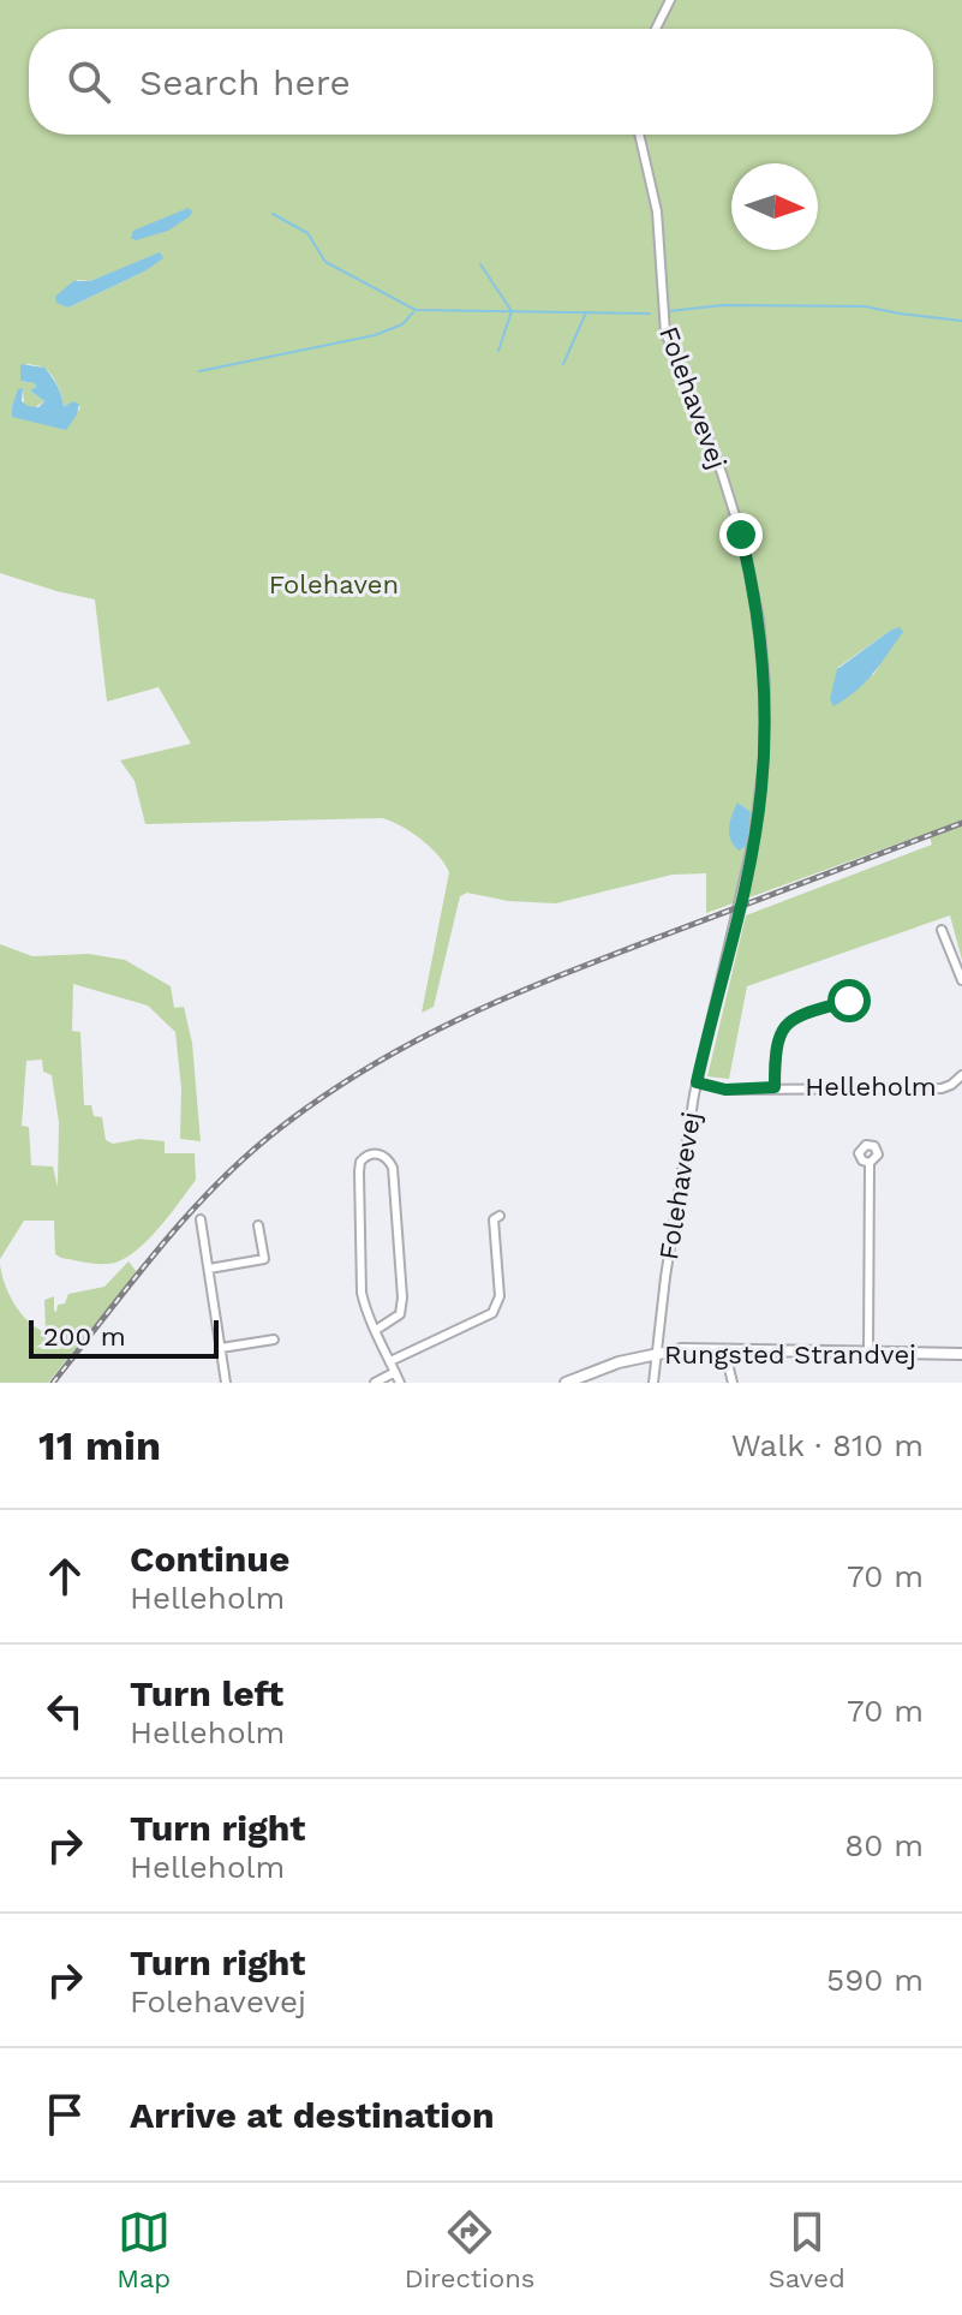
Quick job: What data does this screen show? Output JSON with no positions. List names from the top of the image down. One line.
{"streets":{"main road":["Rungsted Strandvej"],"street":["Folehavevej","Helleholm"]},"crossings":[["Folehavevej","Helleholm"],["Folehavevej","Rungsted Strandvej"]],"parks":["Folehaven"],"scale_bar":"200 m","north":"right","page":{"search":"Search here","scale":"200 m","heading":["11 min","Walk · 810 m"],"list":[["Continue","Helleholm","70 m"],["Turn left","Helleholm","70 m"],["Turn right","Helleholm","80 m"],["Turn right","Folehavevej","590 m"],"Arrive at destination"],"nav":["Map","Directions","Saved"]}}
